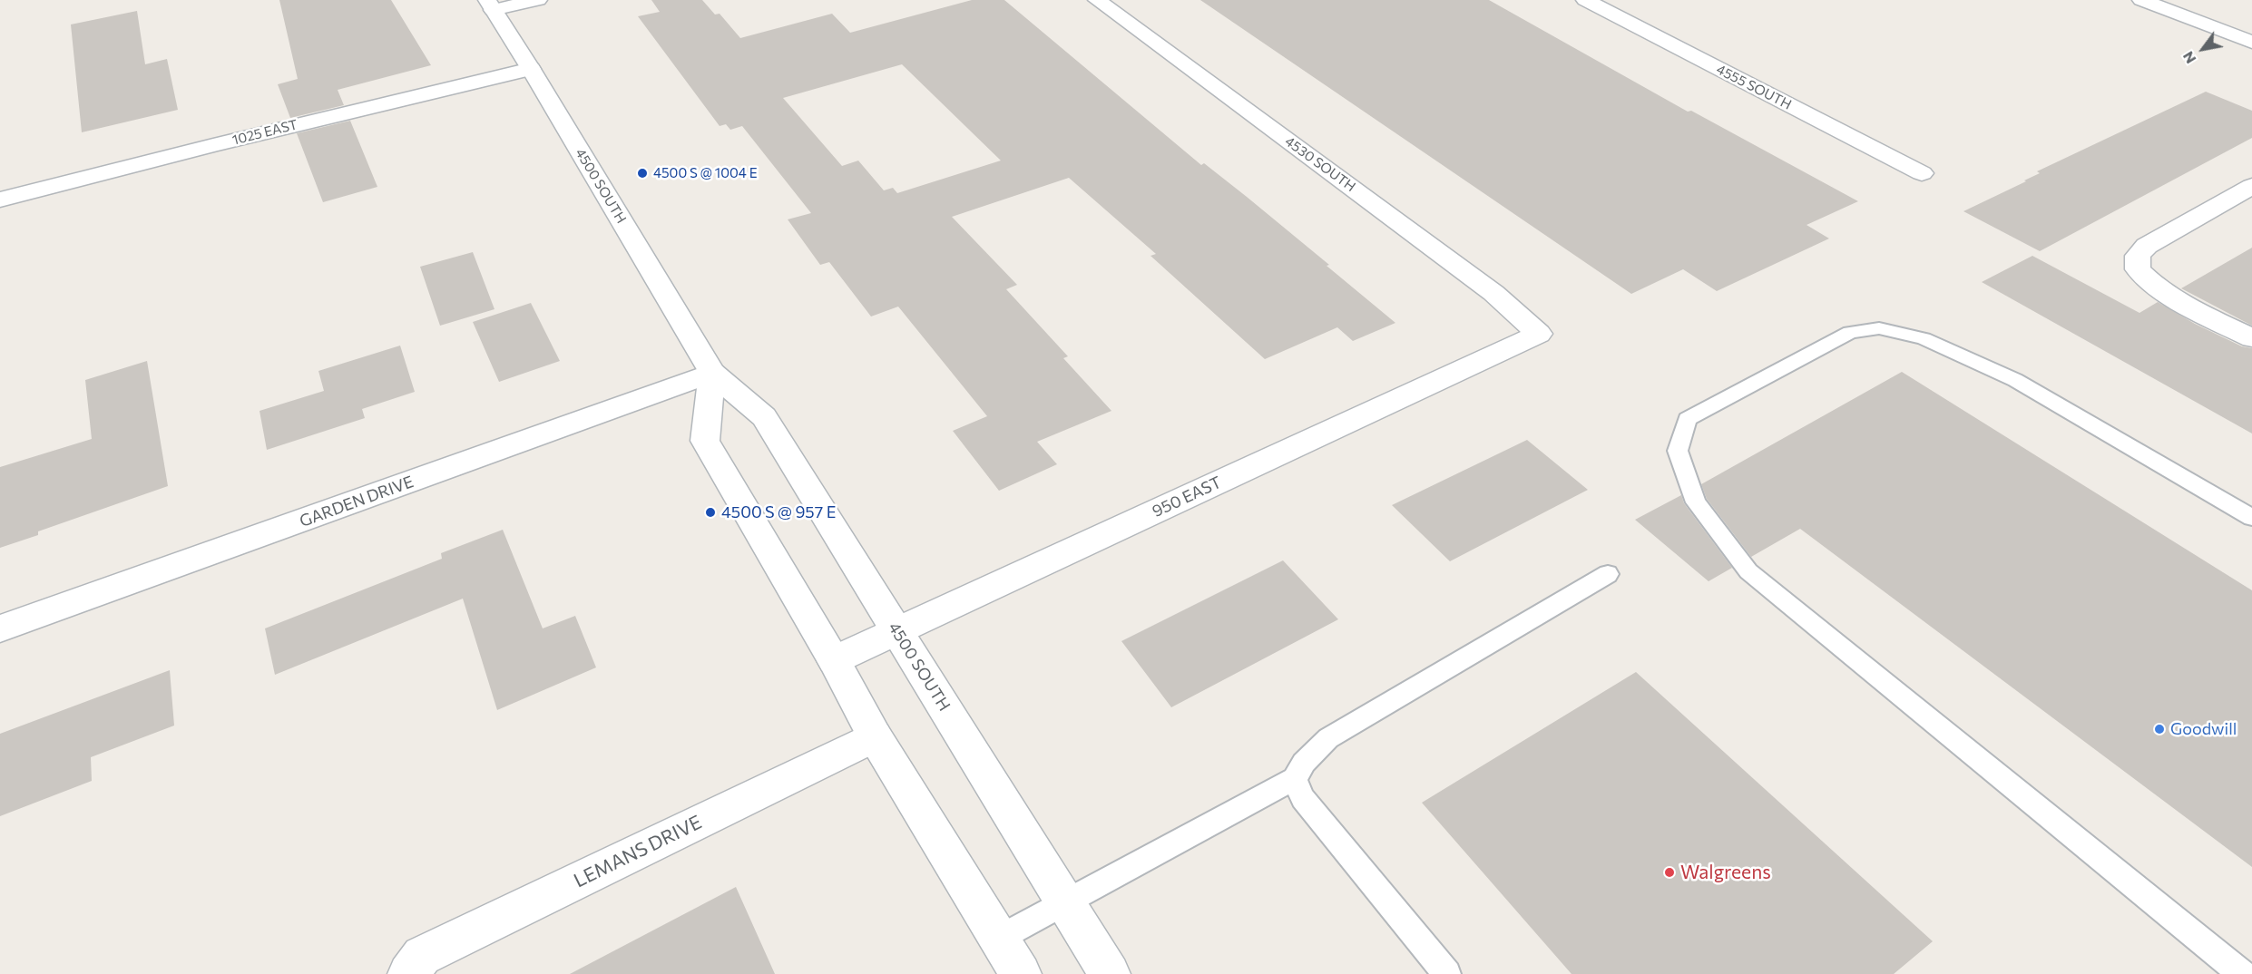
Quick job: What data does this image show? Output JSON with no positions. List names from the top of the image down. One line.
{"streets":{"street":["4555 SOUTH","1025 EAST","4530 SOUTH","4500 SOUTH","950 EAST","GARDEN DRIVE","LEMANS DRIVE"]},"crossings":[["1025 EAST","4500 SOUTH"],["4530 SOUTH","950 EAST"],["4500 SOUTH","950 EAST"],["4500 SOUTH","GARDEN DRIVE"]],"places":["4500 S @ 1004 E","4500 S @ 957 E","Goodwill","Walgreens"],"north":"bottom left"}
